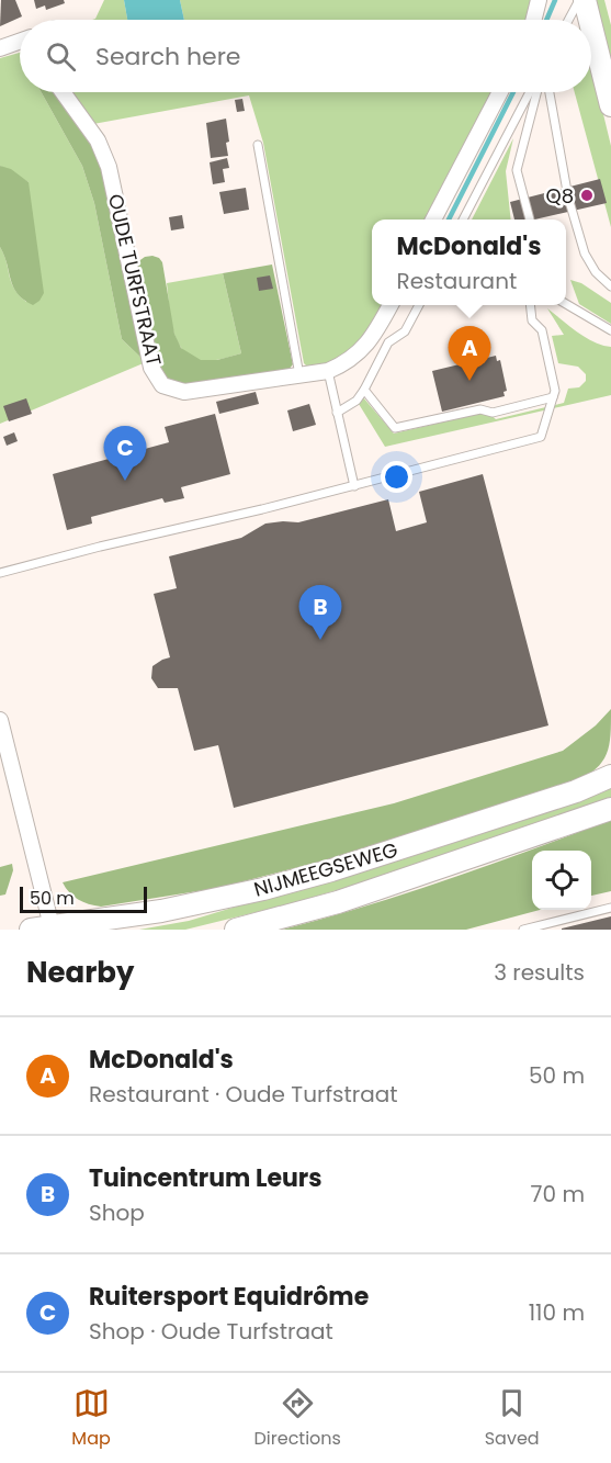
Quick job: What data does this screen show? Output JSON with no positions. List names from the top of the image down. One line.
{"streets":{"main road":["NIJMEEGSEWEG"],"street":["OUDE TURFSTRAAT"]},"places":["Q8"],"scale_bar":"50 m","page":{"search":"Search here","popup":["McDonald's","Restaurant"],"pins":["A","C","B"],"scale":"50 m","heading":["Nearby","3 results"],"list":[{"mark":"A","name":"McDonald's","note":"Restaurant · Oude Turfstraat","value":"50 m"},{"mark":"B","name":"Tuincentrum Leurs","note":"Shop","value":"70 m"},{"mark":"C","name":"Ruitersport Equidrôme","note":"Shop · Oude Turfstraat","value":"110 m"}],"nav":["Map","Directions","Saved"]}}
